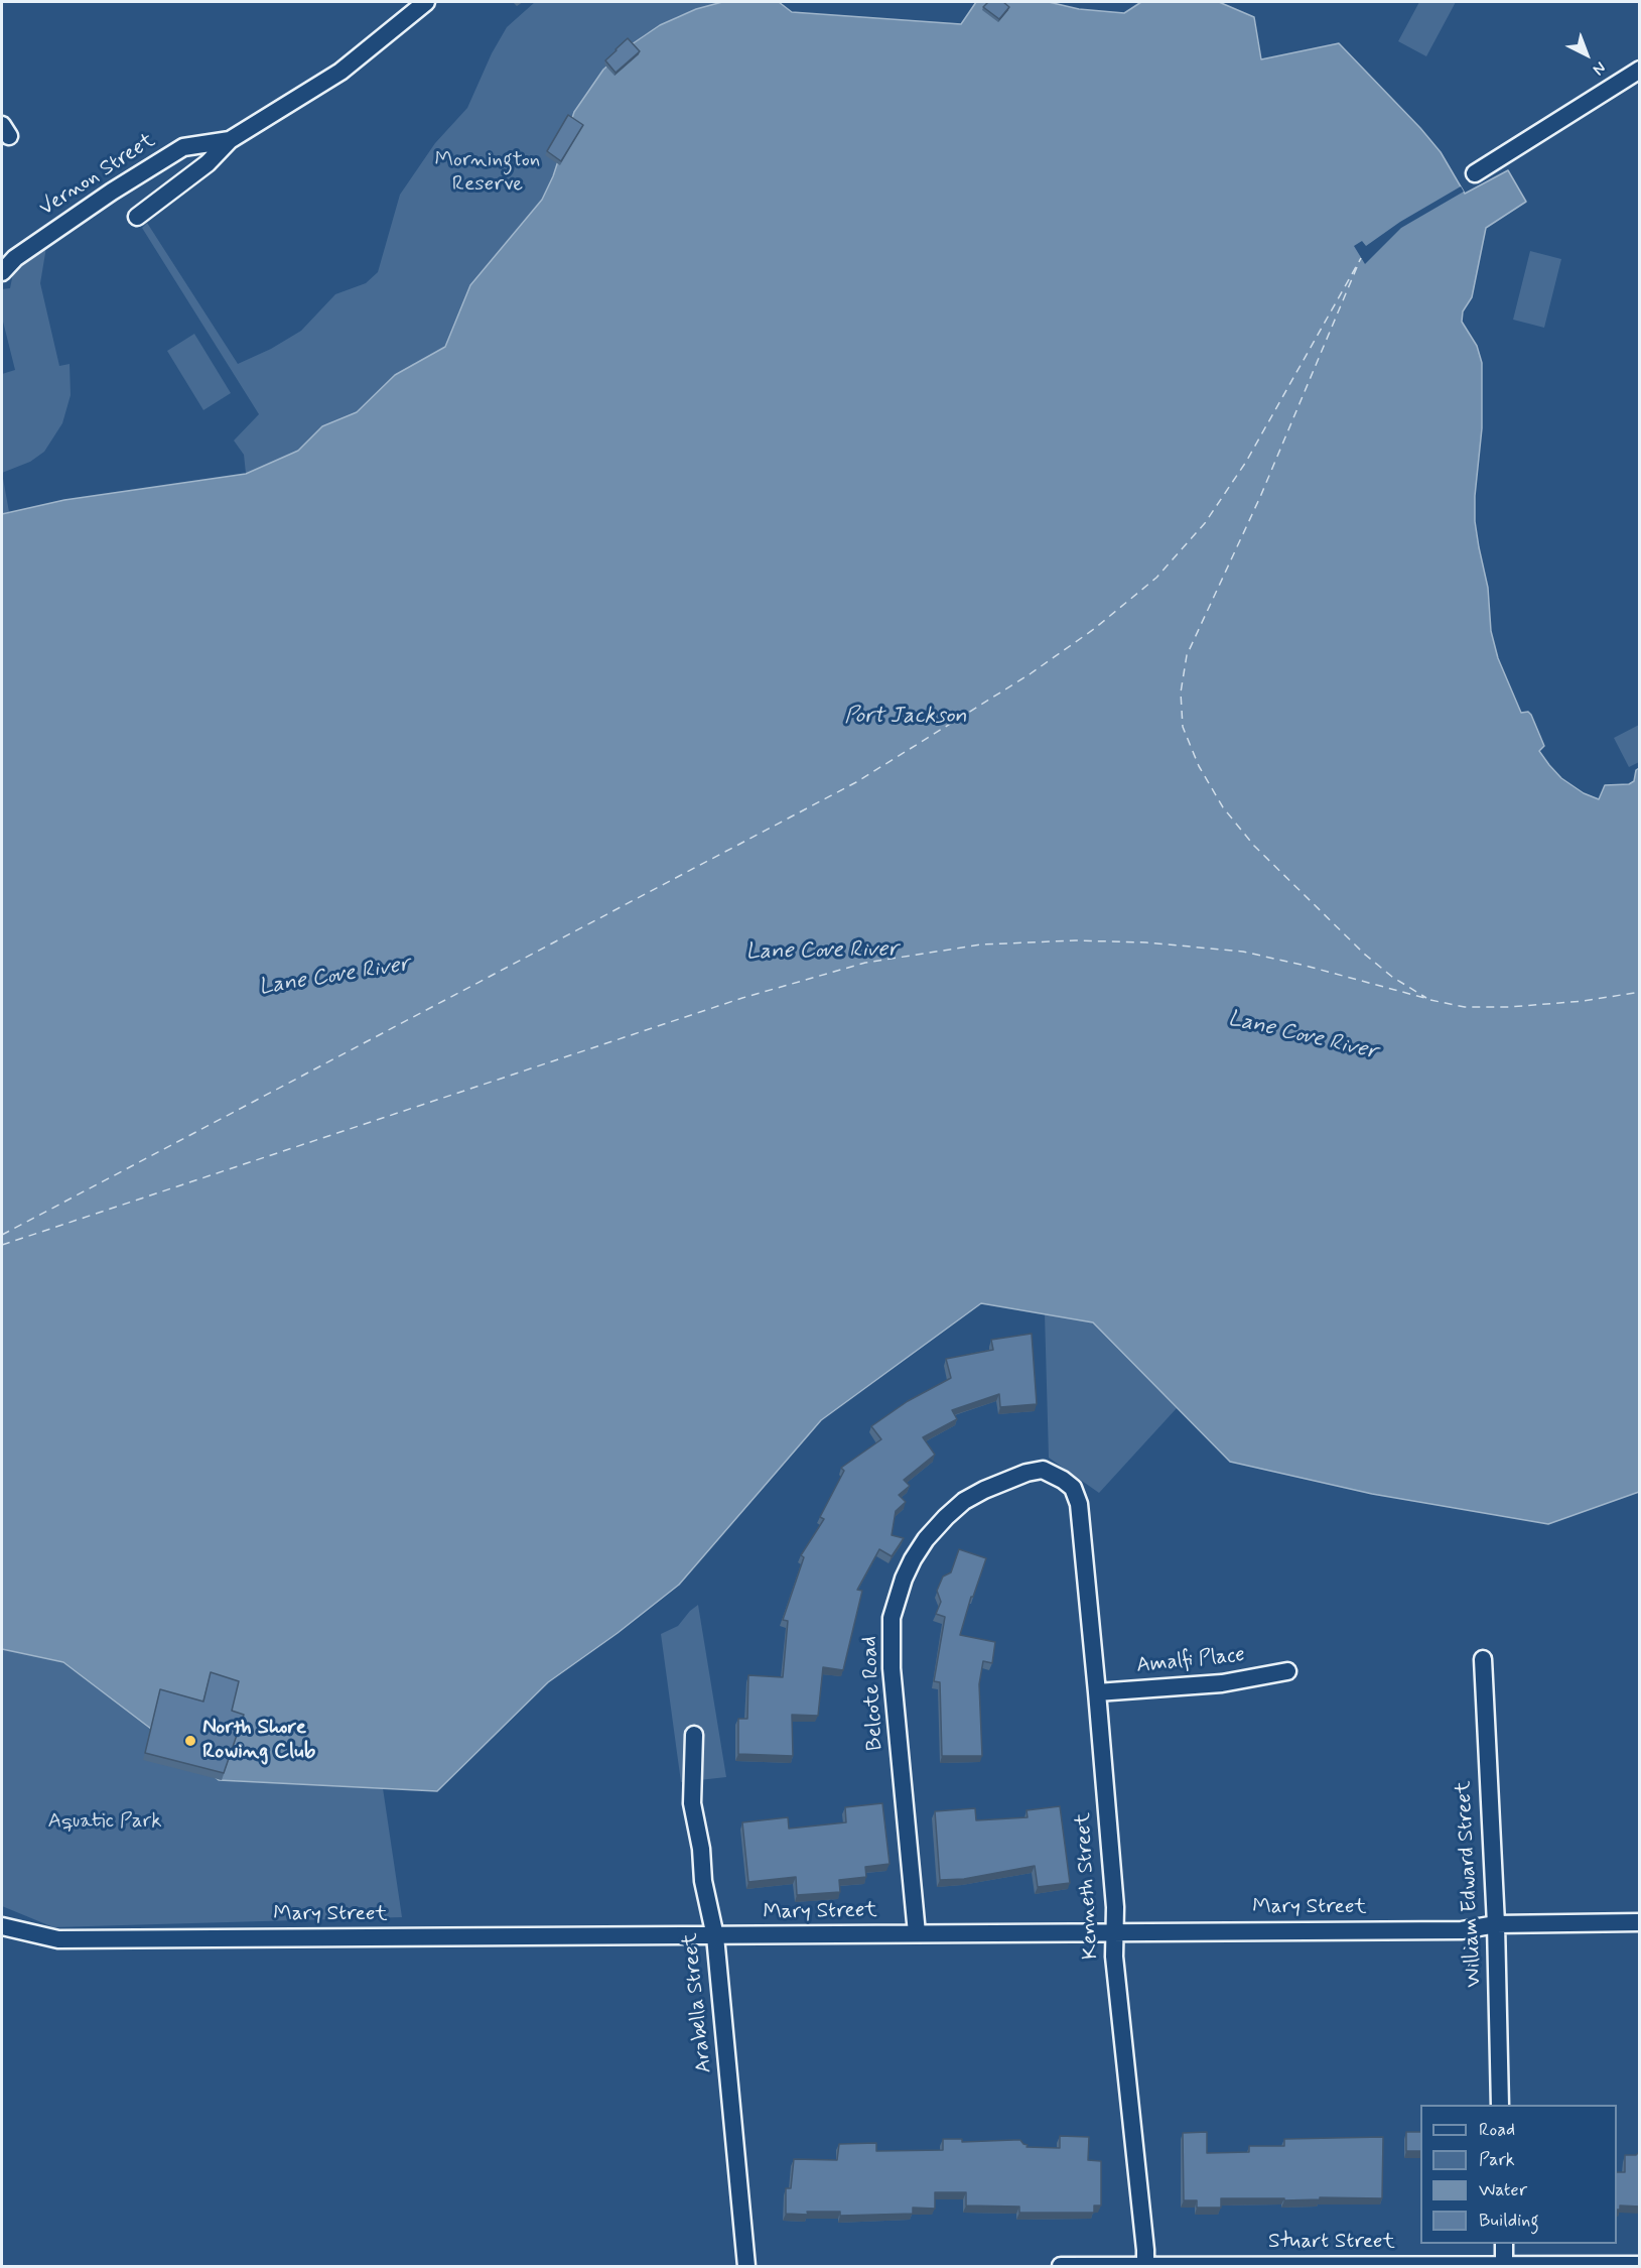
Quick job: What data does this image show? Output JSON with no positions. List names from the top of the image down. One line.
{"streets":{"street":["Vernon Street","Amalfi Place","Belcote Road","William Edward Street","Kenneth Street","Mary Street","Arabella Street","Stuart Street"]},"crossings":[["Amalfi Place","Kenneth Street"],["Belcote Road","Kenneth Street"],["Belcote Road","Mary Street"],["William Edward Street","Mary Street"],["Kenneth Street","Mary Street"],["Kenneth Street","Stuart Street"],["Mary Street","Arabella Street"]],"water":["Port Jackson","Lane Cove River"],"parks":["Mornington Reserve","Aquatic Park"],"places":["North Shore Rowing Club"],"legend":["Road","Park","Water","Building"],"north":"bottom right"}
